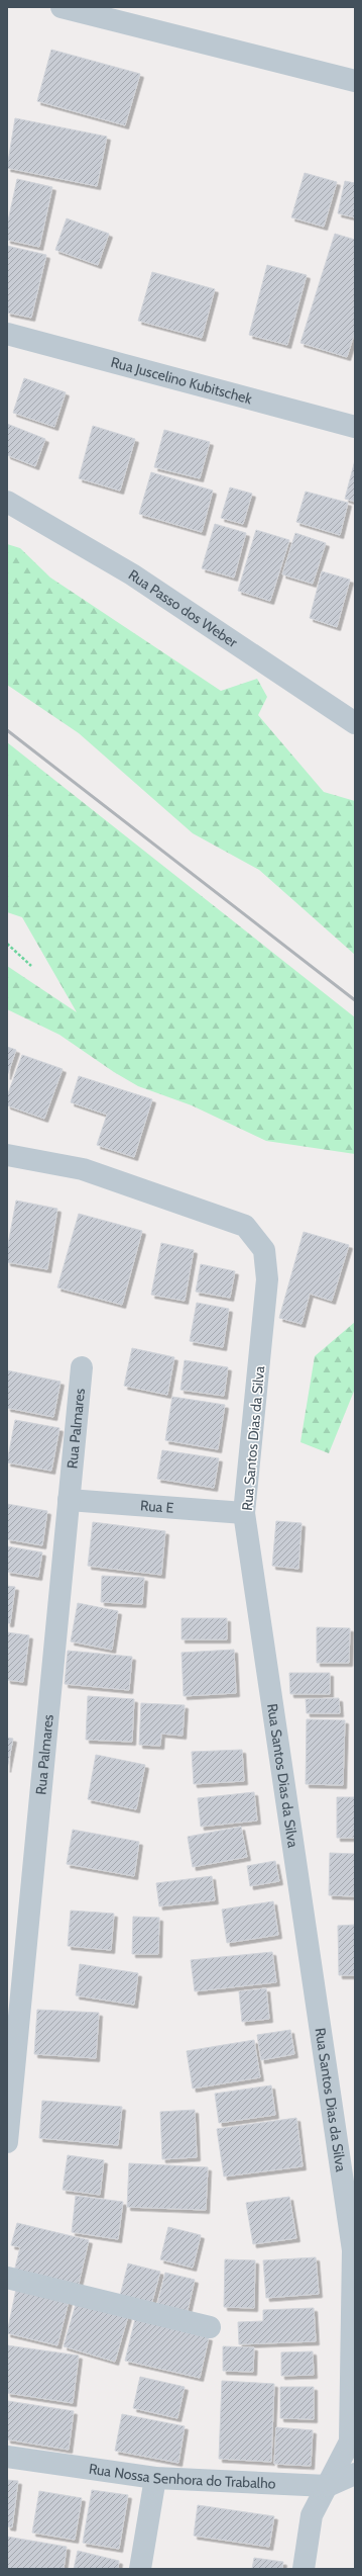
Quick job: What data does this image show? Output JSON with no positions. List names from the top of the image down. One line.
{"streets":{"street":["Rua Juscelino Kubitschek","Rua Passo dos Weber","Rua Palmares","Rua Santos Dias da Silva","Rua E","Rua Nossa Senhora do Trabalho"]},"crossings":[["Rua Palmares","Rua E"],["Rua Santos Dias da Silva","Rua E"],["Rua Santos Dias da Silva","Rua Nossa Senhora do Trabalho"]]}
